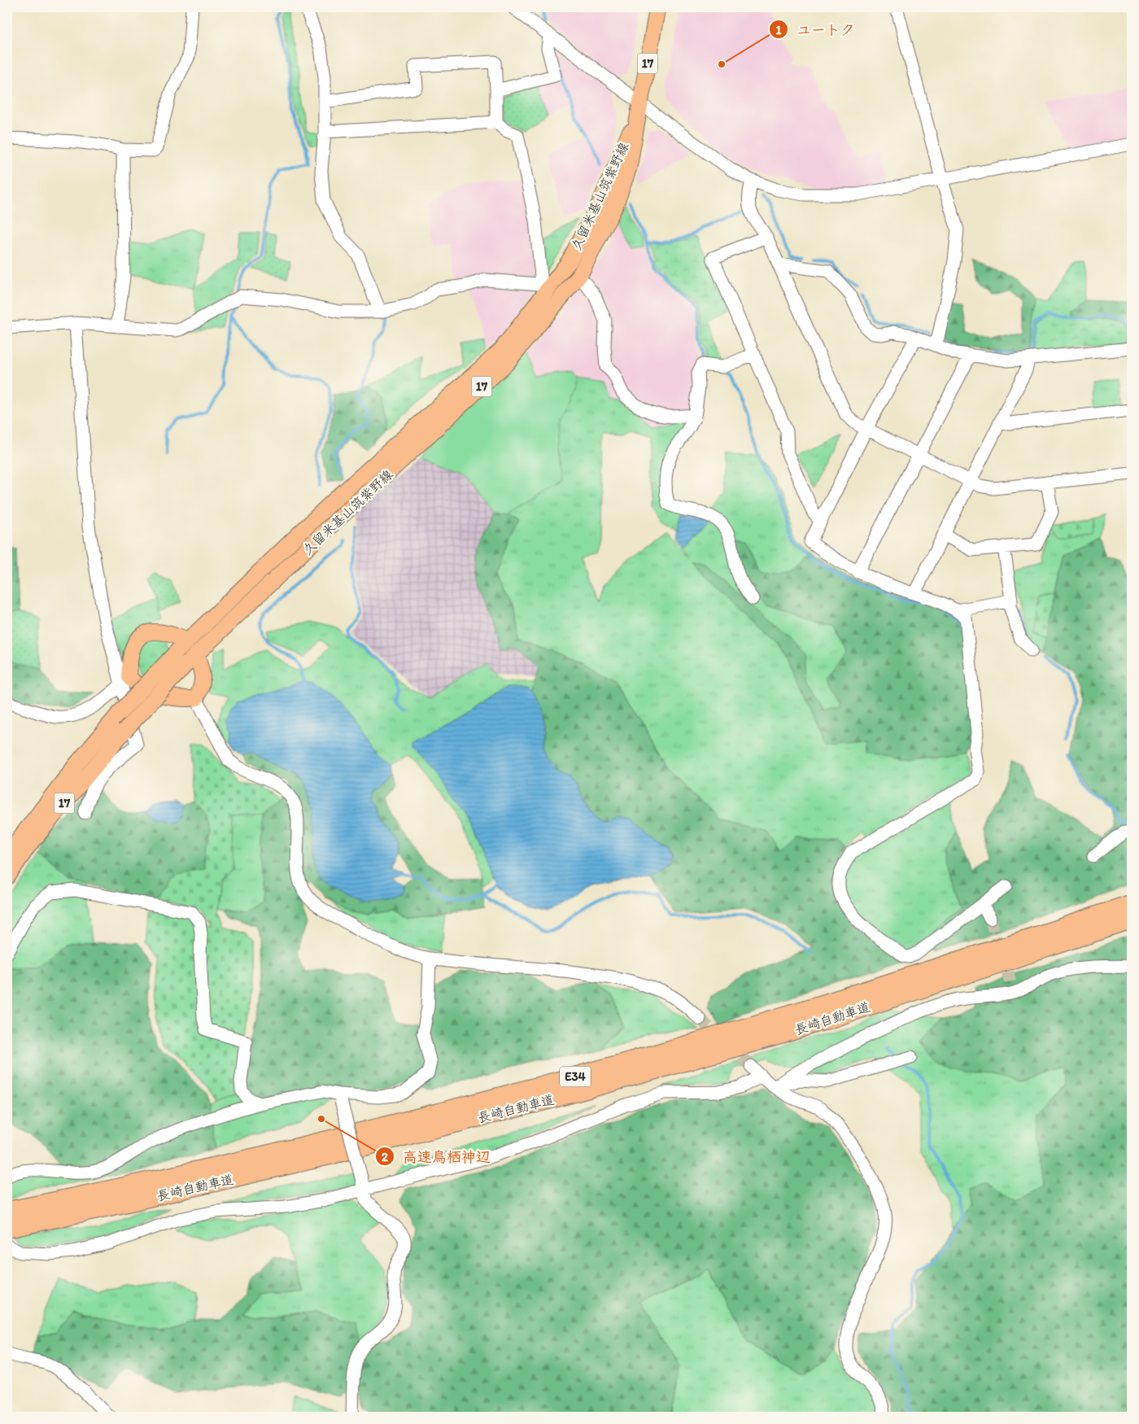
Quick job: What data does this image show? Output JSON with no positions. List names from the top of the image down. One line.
{"streets":{"highway":["長崎自動車道","E34"],"main road":["17","久留米基山筑紫野線"]},"places":["ユートク","高速鳥栖神辺"]}
